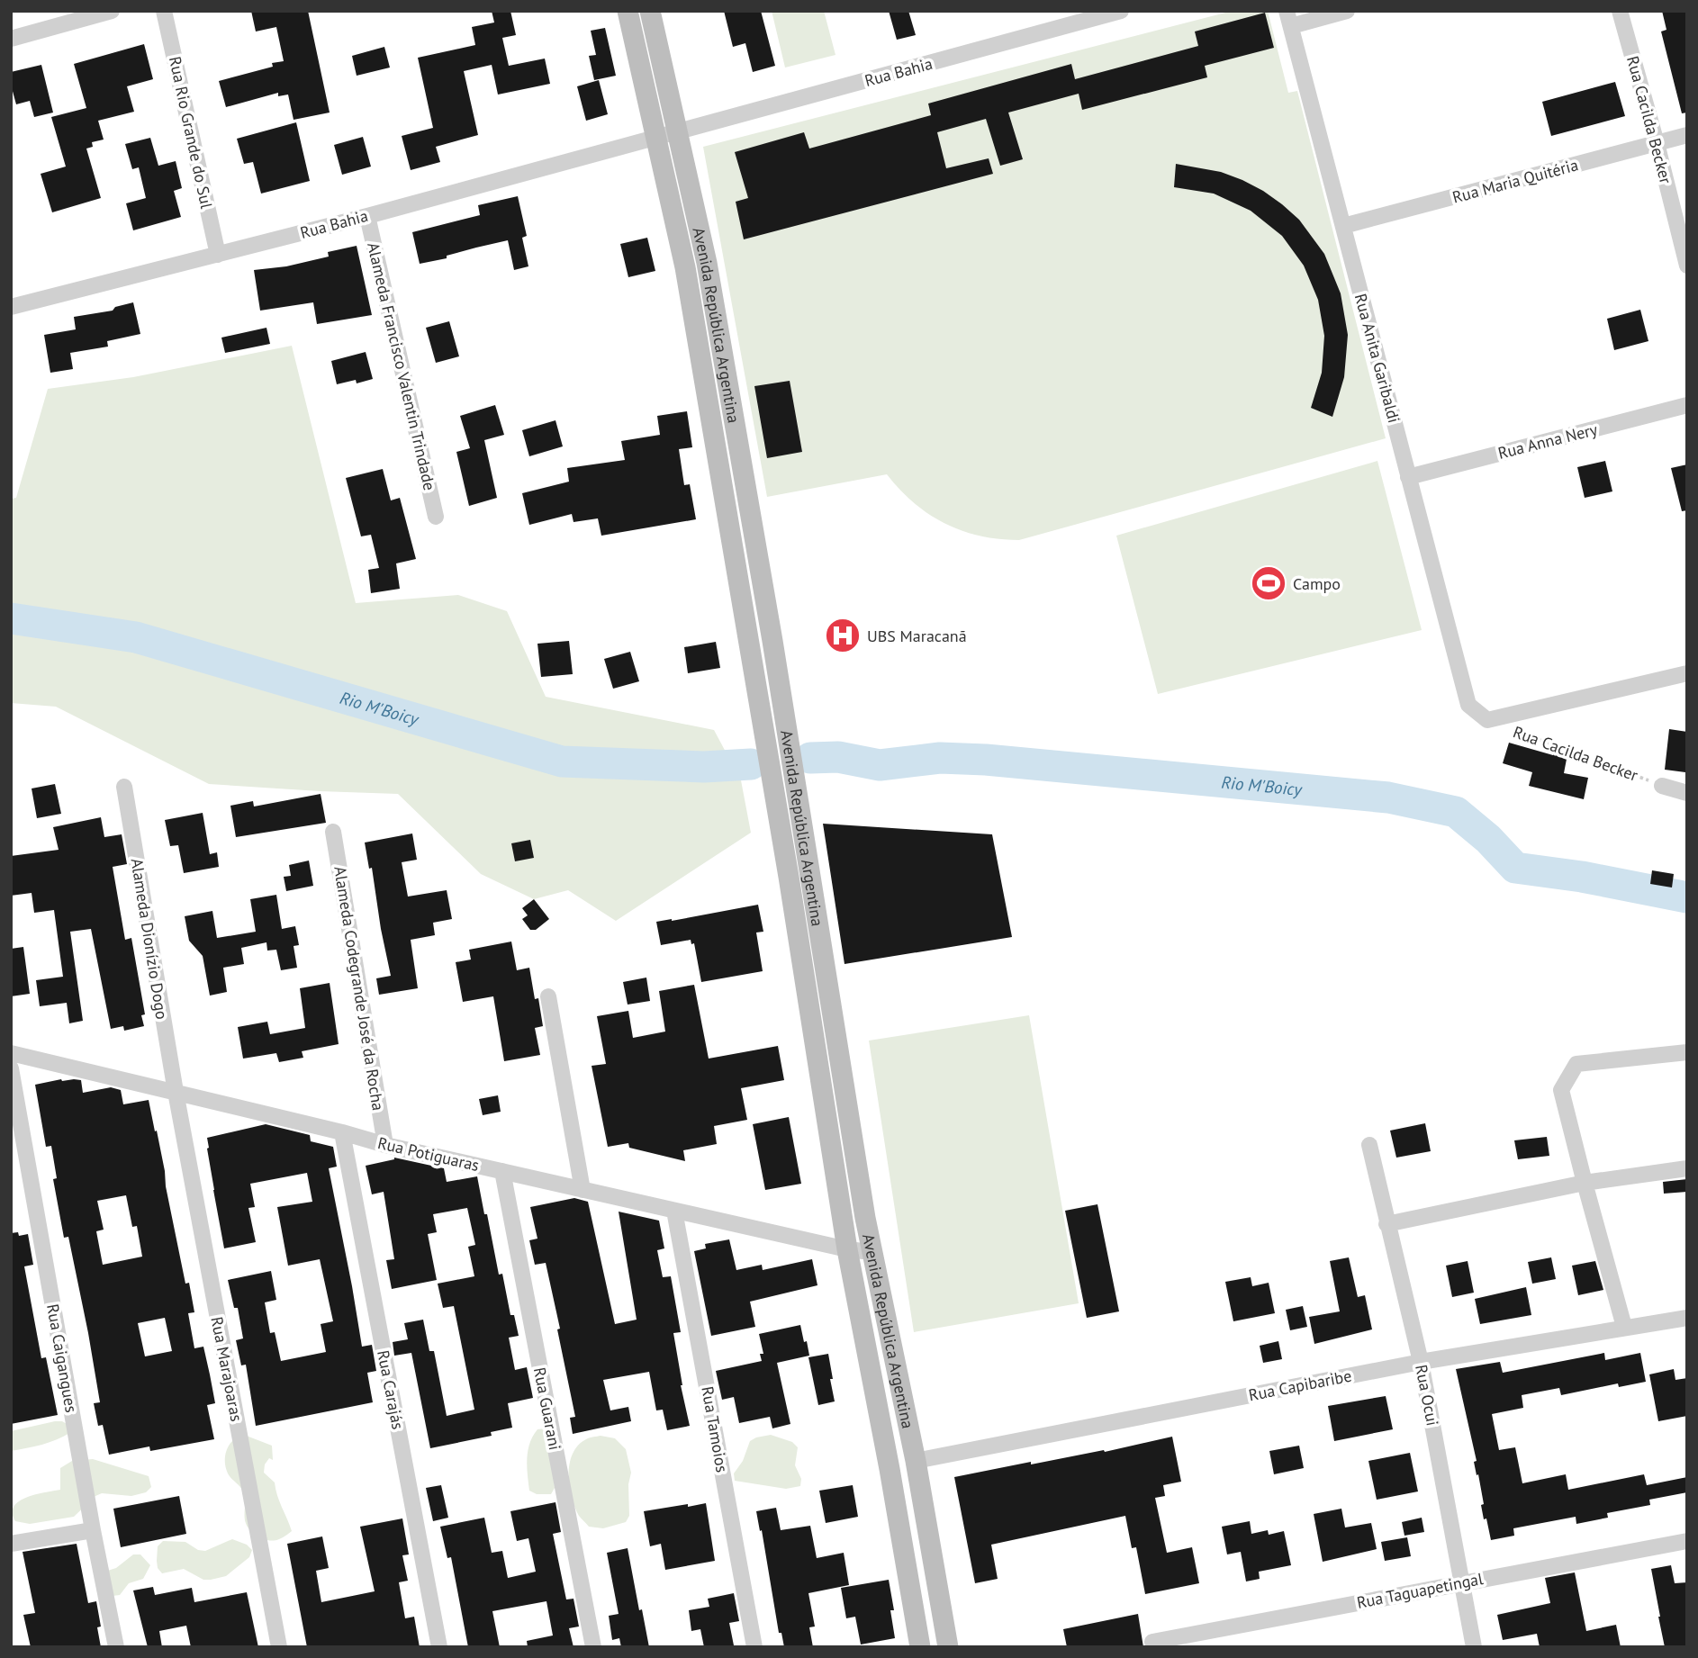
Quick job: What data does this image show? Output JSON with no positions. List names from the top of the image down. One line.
{"streets":{"main road":["Avenida República Argentina"],"street":["Rua Bahia","Rua Cacilda Becker","Rua Rio Grande do Sul","Rua Maria Quitéria","Rua Anita Garibaldi","Alameda Francisco Valentin Trindade","Rua Anna Nery","Alameda Dionízio Dogo","Alameda Codegrande José da Rocha","Rua Potiguaras","Rua Caigangues","Rua Marajoaras","Rua Capibaribe","Rua Carajás","Rua Ocui","Rua Guarani","Rua Tamoios","Rua Taguapetingal"]},"crossings":[["Rua Bahia","Rua Rio Grande do Sul"],["Rua Bahia","Avenida República Argentina"],["Rua Bahia","Alameda Francisco Valentin Trindade"],["Rua Cacilda Becker","Rua Maria Quitéria"],["Rua Cacilda Becker","Rua Anita Garibaldi"],["Rua Maria Quitéria","Rua Anita Garibaldi"],["Avenida República Argentina","Rua Potiguaras"],["Avenida República Argentina","Rua Capibaribe"],["Rua Anita Garibaldi","Rua Anna Nery"],["Alameda Dionízio Dogo","Rua Potiguaras"],["Alameda Dionízio Dogo","Rua Marajoaras"],["Alameda Codegrande José da Rocha","Rua Potiguaras"],["Rua Potiguaras","Rua Marajoaras"],["Rua Potiguaras","Rua Carajás"],["Rua Potiguaras","Rua Guarani"],["Rua Potiguaras","Rua Tamoios"],["Rua Capibaribe","Rua Ocui"],["Rua Ocui","Rua Taguapetingal"]],"water":["Rio M'Boicy"],"places":{"sports":["Campo"],"hospital":["UBS Maracanã"]}}
